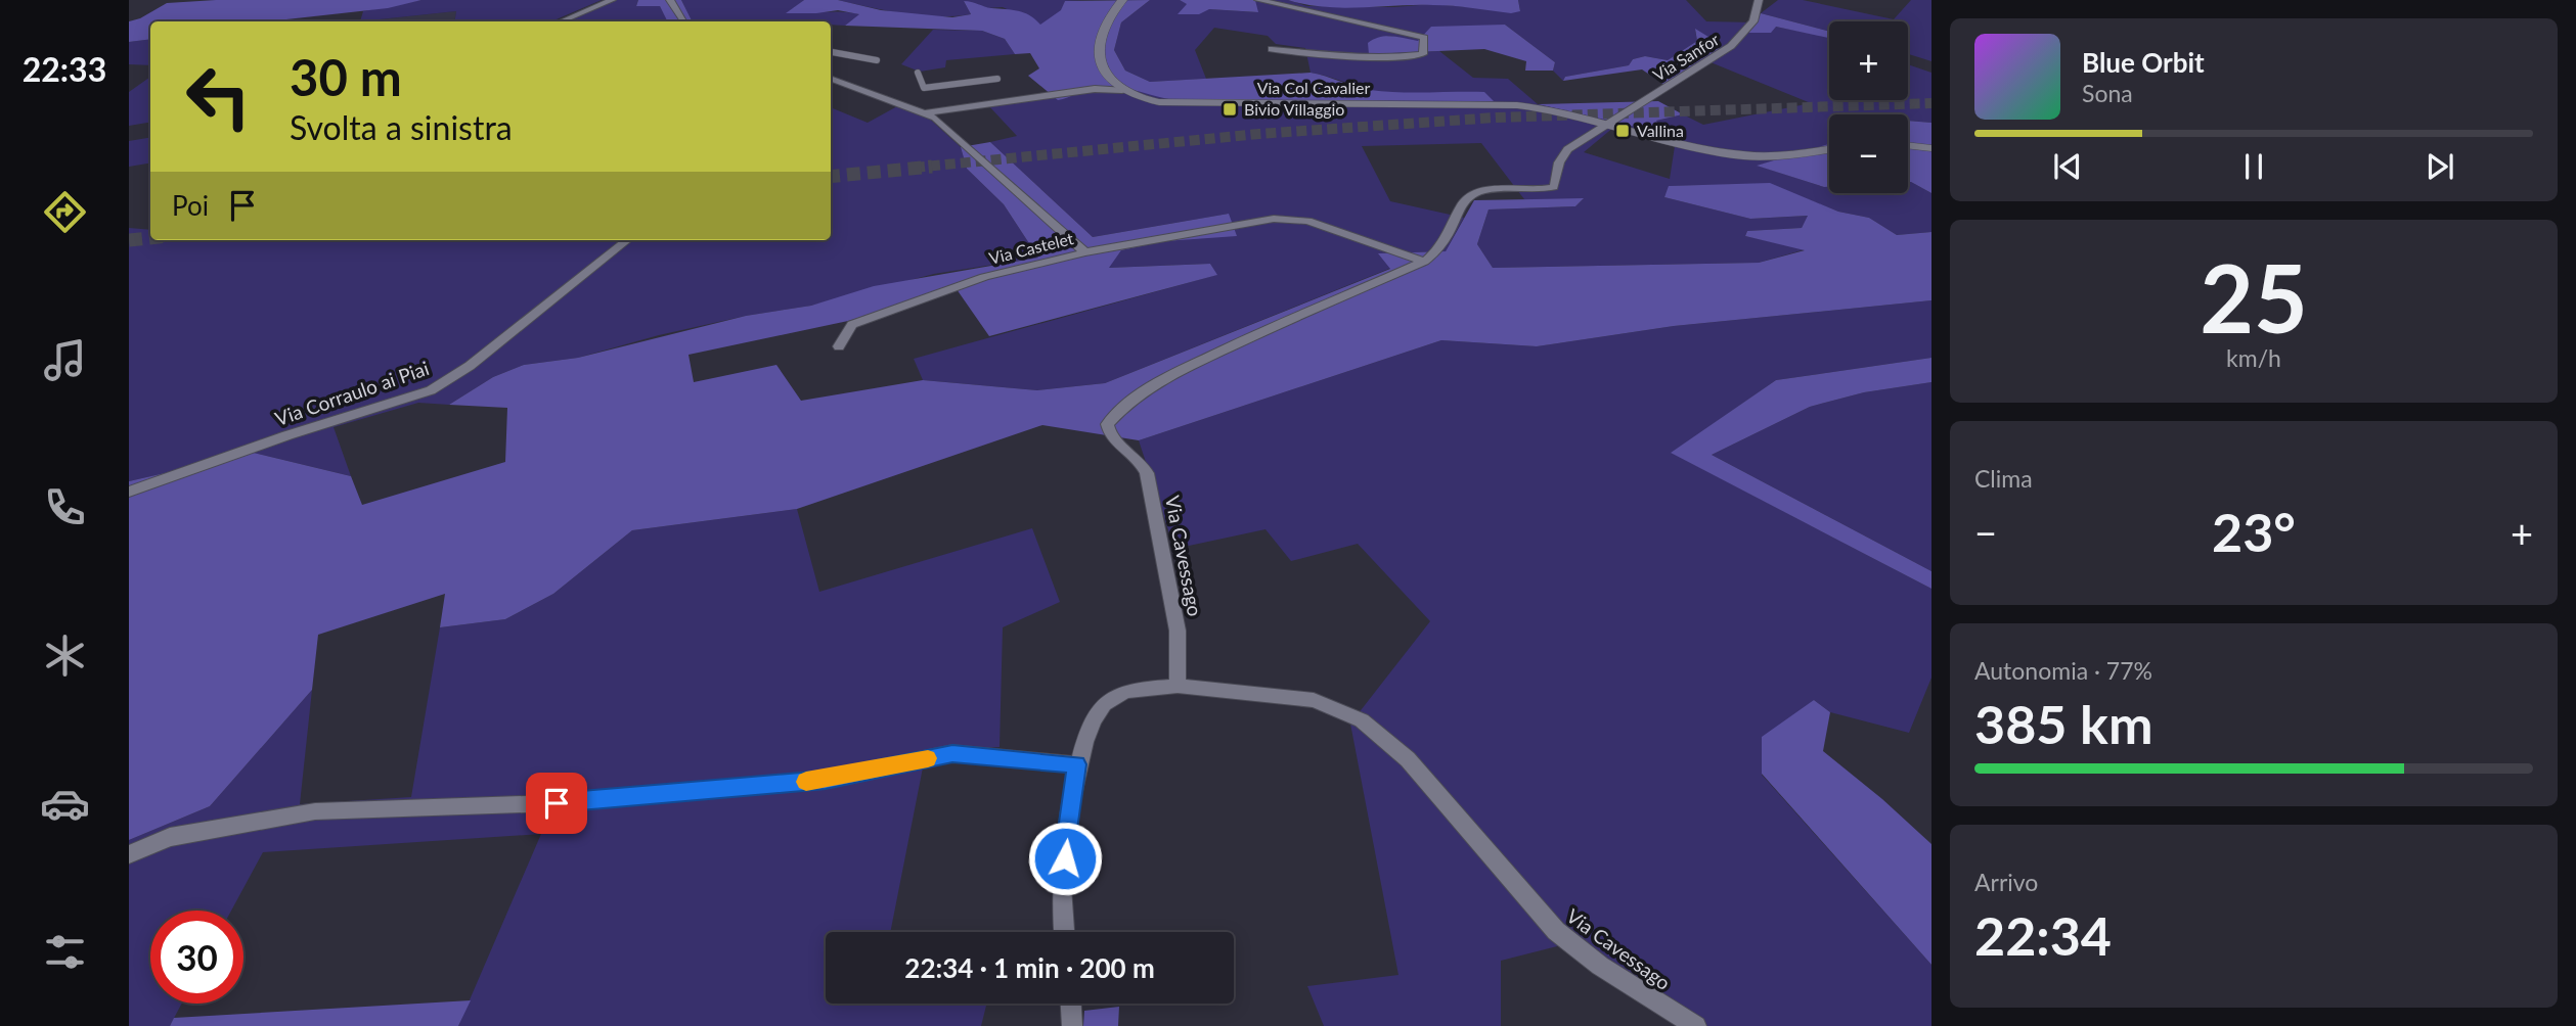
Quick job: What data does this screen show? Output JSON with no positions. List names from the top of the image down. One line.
{"streets":{"main road":["Via Col Cavalier"],"street":["Via Sanfor","Via Castelet","Via Corraulo ai Piai","Via Cavessago"]},"crossings":[["Via Sanfor","Via Col Cavalier"],["Via Sanfor","Via Cavessago"],["Via Col Cavalier","Via Castelet"],["Via Col Cavalier","Via Cavessago"]],"places":{"transit":["Bivio Villaggio","Vallina"]},"page":{"tabs":"22:33","map_buttons":["+","−"],"turn":["30 m","Svolta a sinistra"],"song":["Blue Orbit","Sona"],"then":"Poi","tile":[["25","km/h"],"Clima",["Autonomia · 77%","385 km"],["Arrivo","22:34"]],"heat":["−","23°","+"],"limit":"30","trip":"22:34 · 1 min · 200 m"}}
